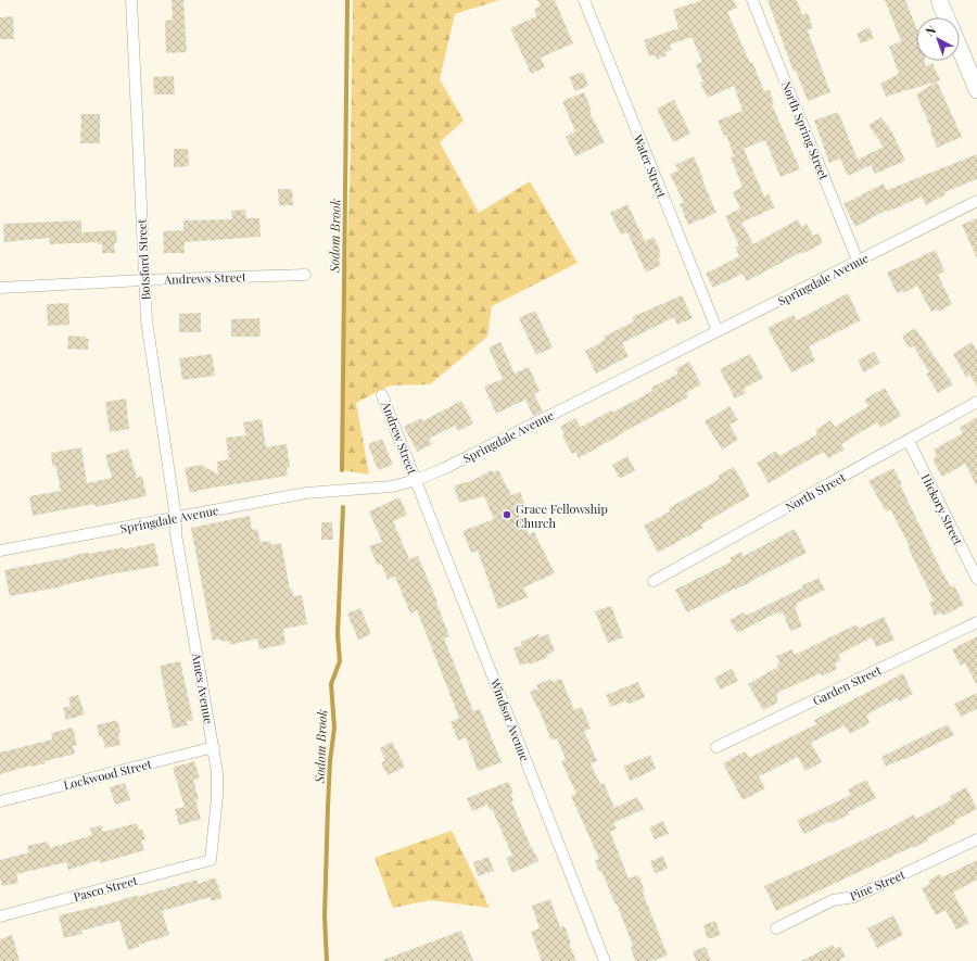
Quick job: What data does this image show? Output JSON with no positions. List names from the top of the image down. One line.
{"streets":{"street":["North Spring Street","Water Street","Botsford Street","Andrews Street","Springdale Avenue","Andrew Street","North Street","Hickory Street","Garden Street","Ames Avenue","Windsor Avenue","Lockwood Street","Pine Street","Pasco Street"]},"crossings":[["North Spring Street","Springdale Avenue"],["Water Street","Springdale Avenue"],["Botsford Street","Andrews Street"],["Botsford Street","Springdale Avenue"],["Botsford Street","Ames Avenue"],["Springdale Avenue","Andrew Street"],["Springdale Avenue","Ames Avenue"],["Springdale Avenue","Windsor Avenue"],["Andrew Street","Windsor Avenue"],["North Street","Hickory Street"],["Ames Avenue","Lockwood Street"],["Ames Avenue","Pasco Street"]],"water":["Sodom Brook"],"places":["Grace Fellowship Church"],"north":"top left"}
